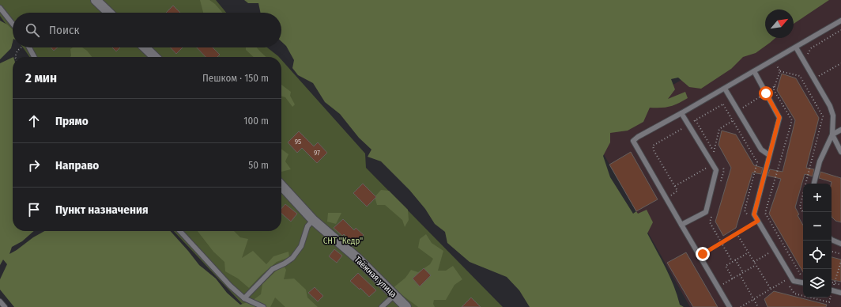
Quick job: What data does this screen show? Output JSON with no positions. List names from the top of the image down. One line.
{"streets":{"street":["Таёжная улица"]},"parks":["СНТ \"Кедр\""],"house_numbers":["95","97"],"north":"top right","page":{"search":"Поиск","heading":["2 мин","Пешком · 150 m"],"list":[["Прямо","100 m"],["Направо","50 m"],"Пункт назначения"],"map_buttons":["+","−"]}}
